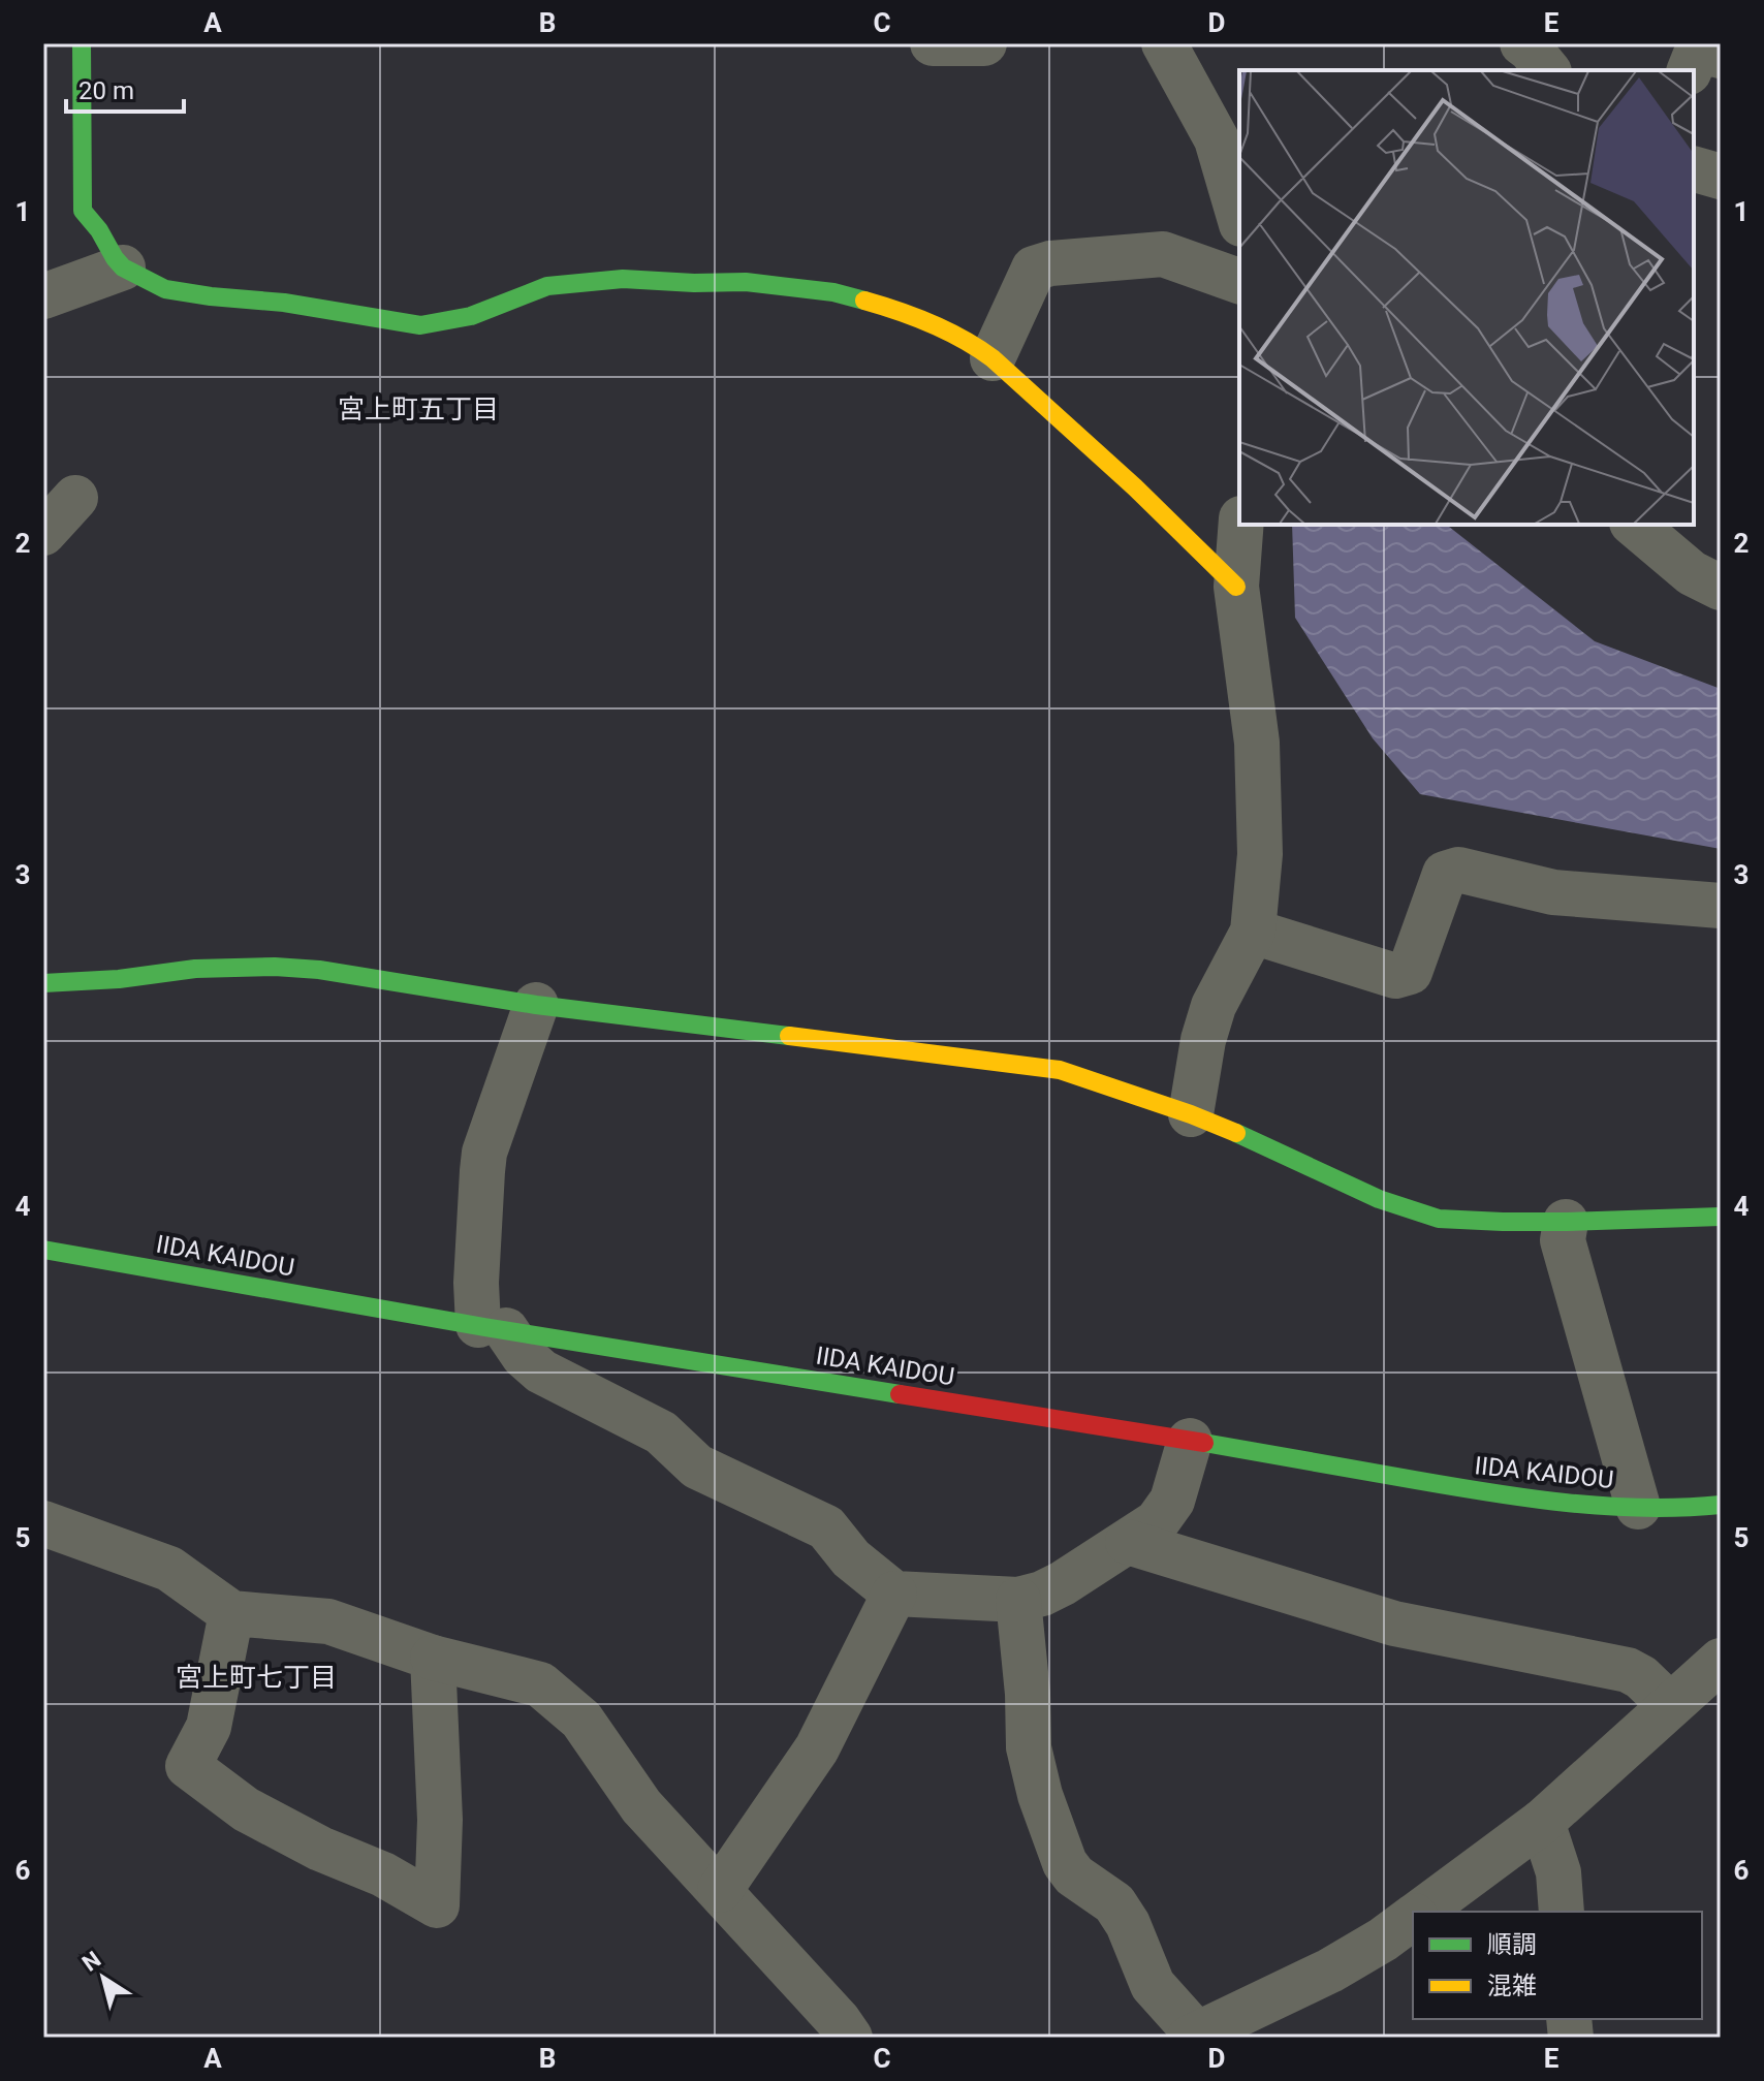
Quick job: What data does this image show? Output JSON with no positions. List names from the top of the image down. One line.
{"streets":{"street":["IIDA KAIDOU"]},"districts":["宮上町五丁目","宮上町七丁目"],"legend":["順調","混雑"],"scale_bar":"20 m","north":"top left","grid":{"columns":["A","B","C","D","E"],"rows":["1","2","3","4","5","6"]}}
